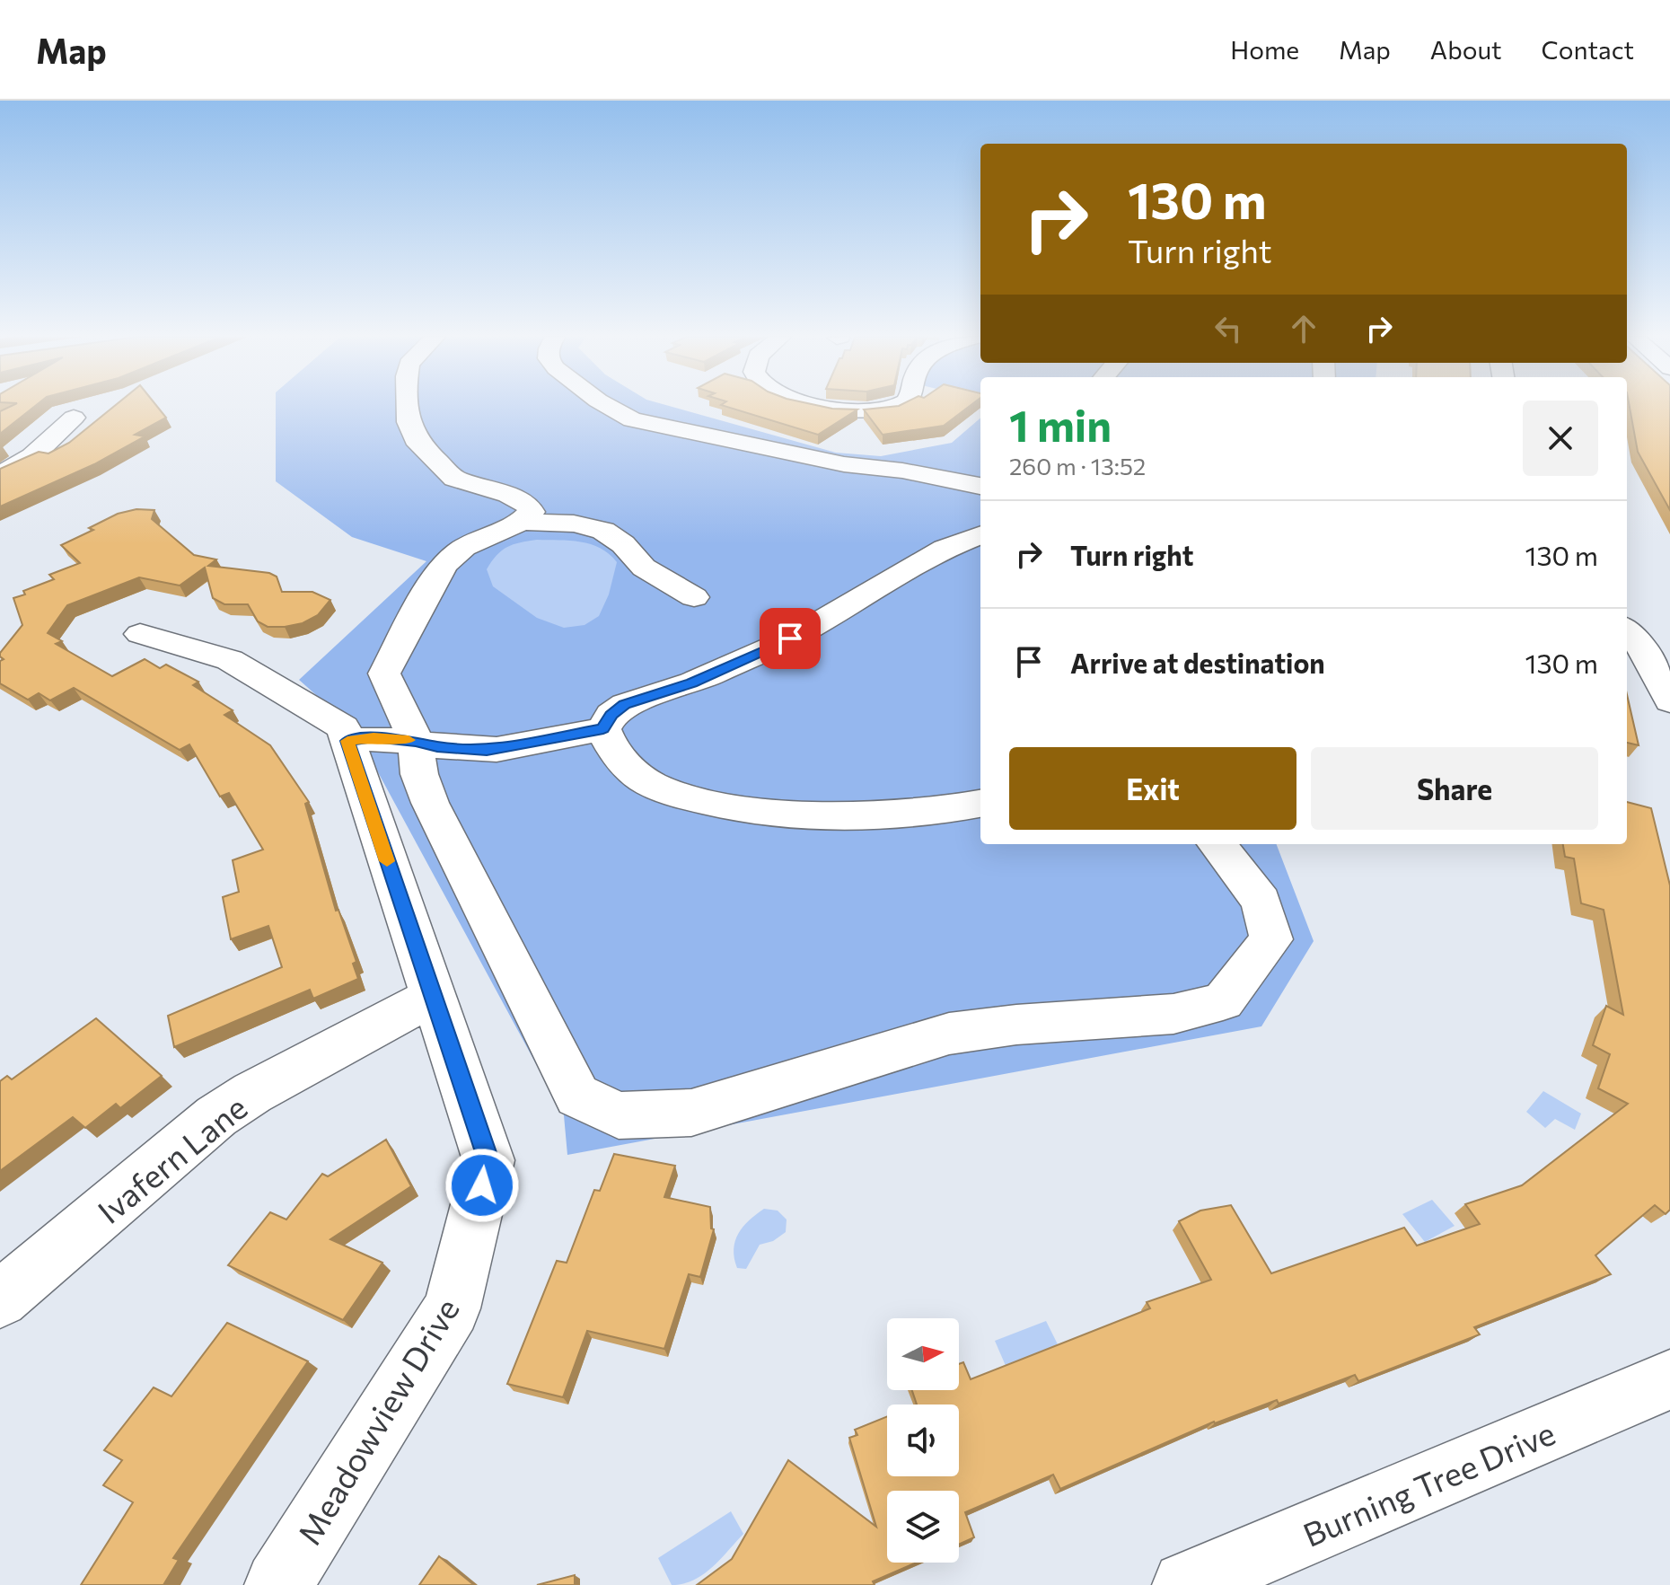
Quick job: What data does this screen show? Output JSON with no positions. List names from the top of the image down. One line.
{"streets":{"street":["Ivafern Lane","Meadowview Drive","Burning Tree Drive"]},"crossings":[["Ivafern Lane","Meadowview Drive"]],"north":"right","page":{"header":"Map","nav":["Home","Map","About","Contact"],"turn":["130 m","Turn right"],"heading":["1 min","260 m · 13:52"],"list":[{"name":"Turn right","value":"130 m"},{"name":"Arrive at destination","value":"130 m"}],"buttons":["Exit","Share"]}}
